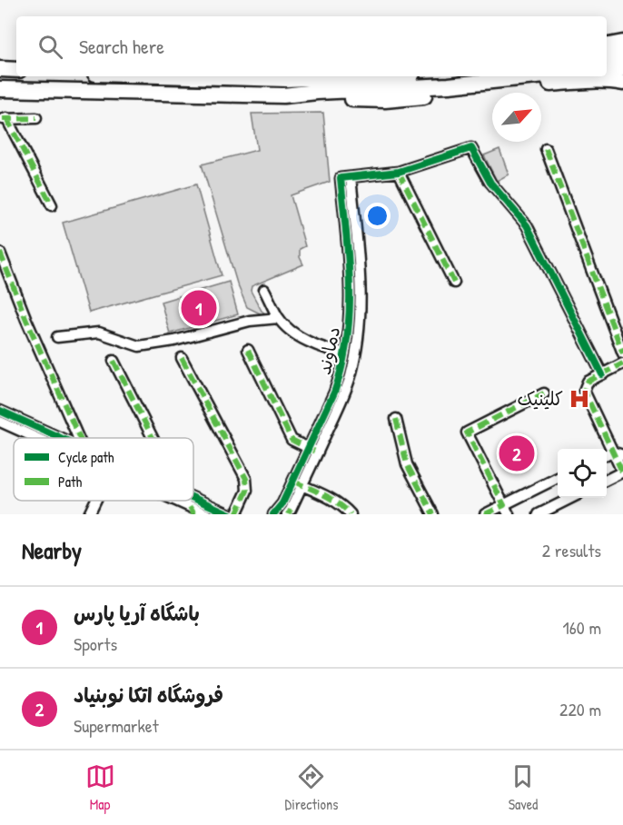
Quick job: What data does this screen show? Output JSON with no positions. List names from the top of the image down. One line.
{"streets":{"street":["دماوند"]},"places":{"hospital":["کلینیک"]},"legend":["Cycle path","Path"],"north":"top right","page":{"search":"Search here","pins":["1","2"],"heading":["Nearby","2 results"],"list":[{"mark":"1","name":"باشگاه آریا پارس","note":"Sports","value":"160 m"},{"mark":"2","name":"فروشگاه اتکا نوبنیاد","note":"Supermarket","value":"220 m"}],"nav":["Map","Directions","Saved"]}}
